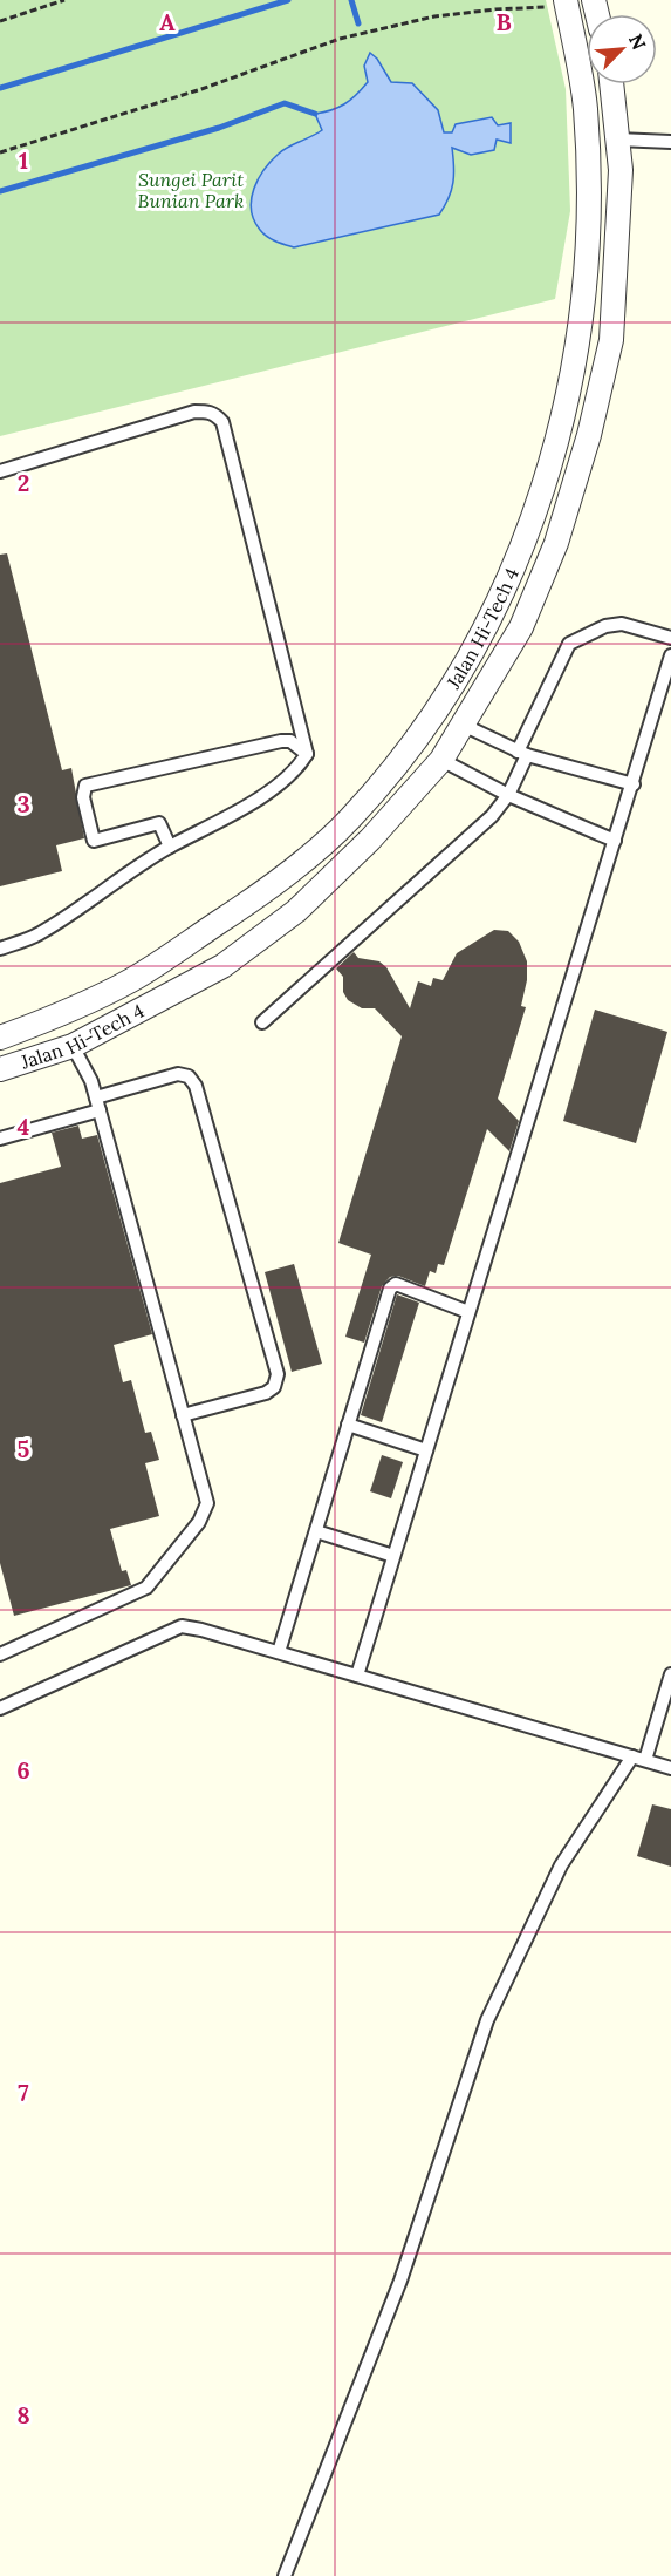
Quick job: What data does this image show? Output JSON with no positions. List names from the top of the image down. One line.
{"streets":{"street":["Jalan Hi-Tech 4"]},"parks":["Sungei Parit Bunian Park"],"north":"top right","grid":{"columns":["A","B"],"rows":["1","2","3","4","5","6","7","8"]}}
